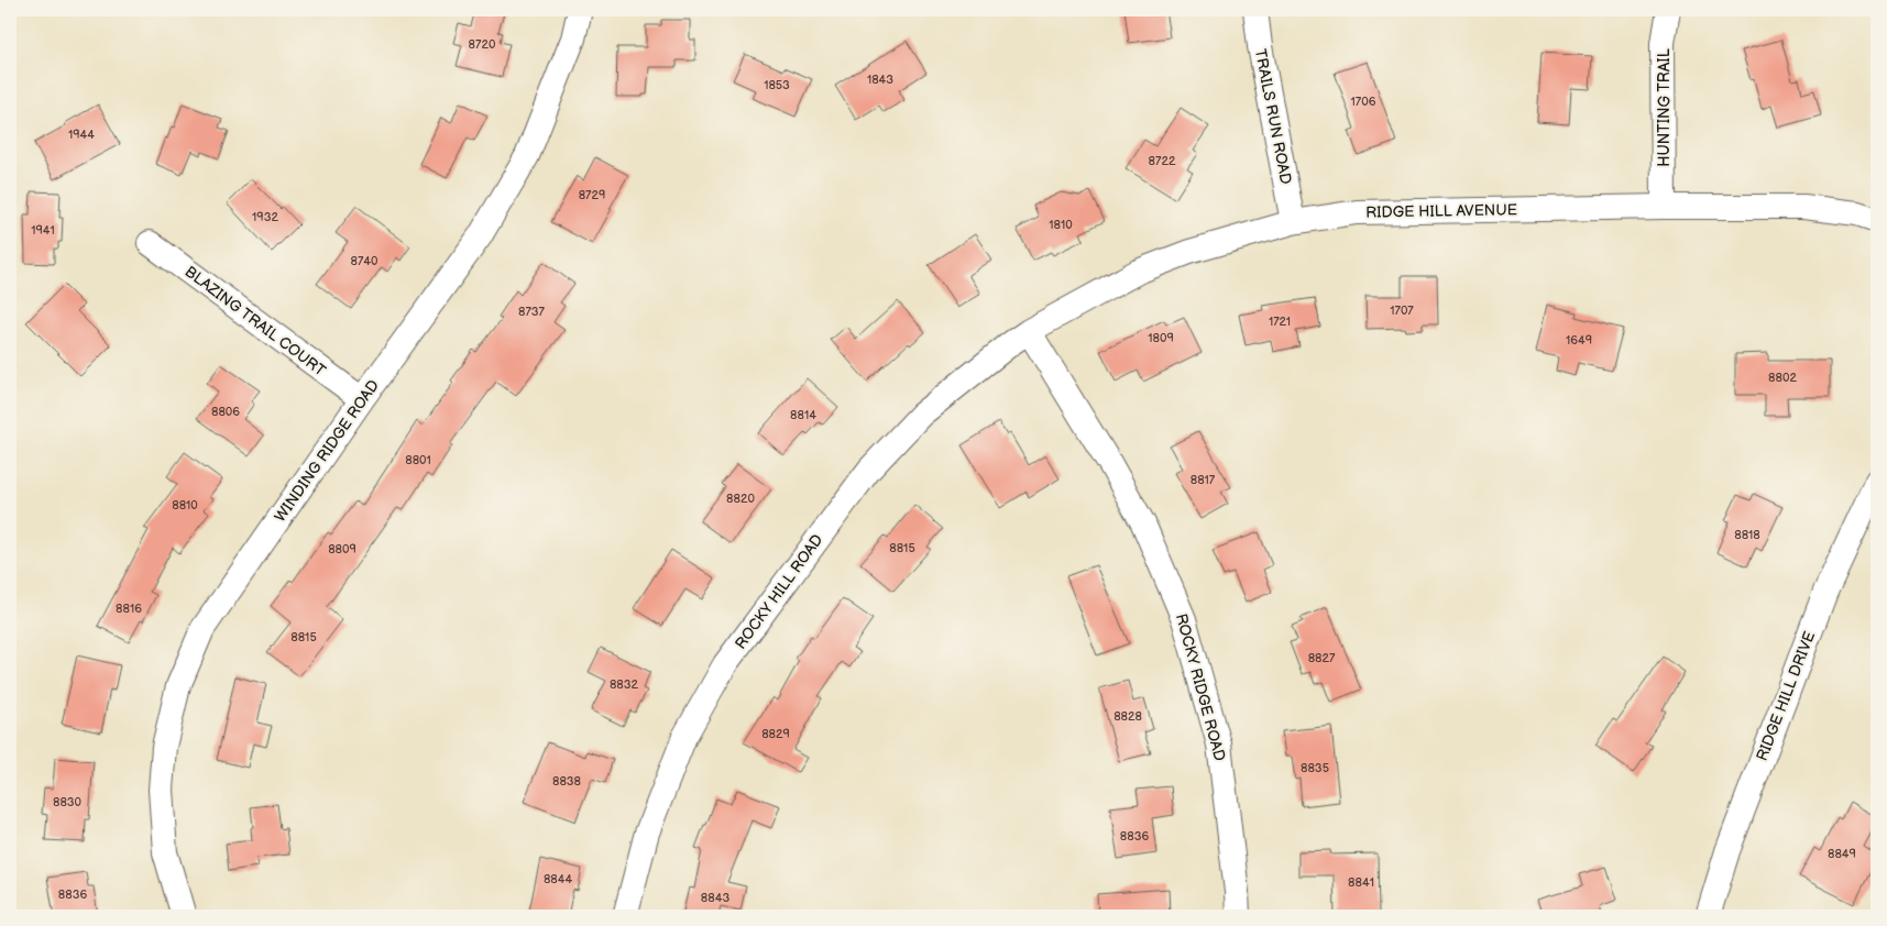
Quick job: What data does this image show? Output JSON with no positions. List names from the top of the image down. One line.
{"streets":{"street":["HUNTING TRAIL","TRAILS RUN ROAD","RIDGE HILL AVENUE","BLAZING TRAIL COURT","WINDING RIDGE ROAD","ROCKY HILL ROAD","ROCKY RIDGE ROAD","RIDGE HILL DRIVE"]},"crossings":[["HUNTING TRAIL","RIDGE HILL AVENUE"],["TRAILS RUN ROAD","RIDGE HILL AVENUE"],["RIDGE HILL AVENUE","ROCKY HILL ROAD"],["RIDGE HILL AVENUE","ROCKY RIDGE ROAD"],["BLAZING TRAIL COURT","WINDING RIDGE ROAD"],["ROCKY HILL ROAD","ROCKY RIDGE ROAD"]],"house_numbers":["8720","1843","1853","1706","1944","8722","8729","1932","1810","1941","8740","1707","8737","1721","1809","1649","8802","8806","8814","8801","8817","8820","8810","8818","8815","8809","8816","8815","8827","8832","8828","8829","8835","8838","8830","8836","8849","8844","8841","8836","8843"]}
